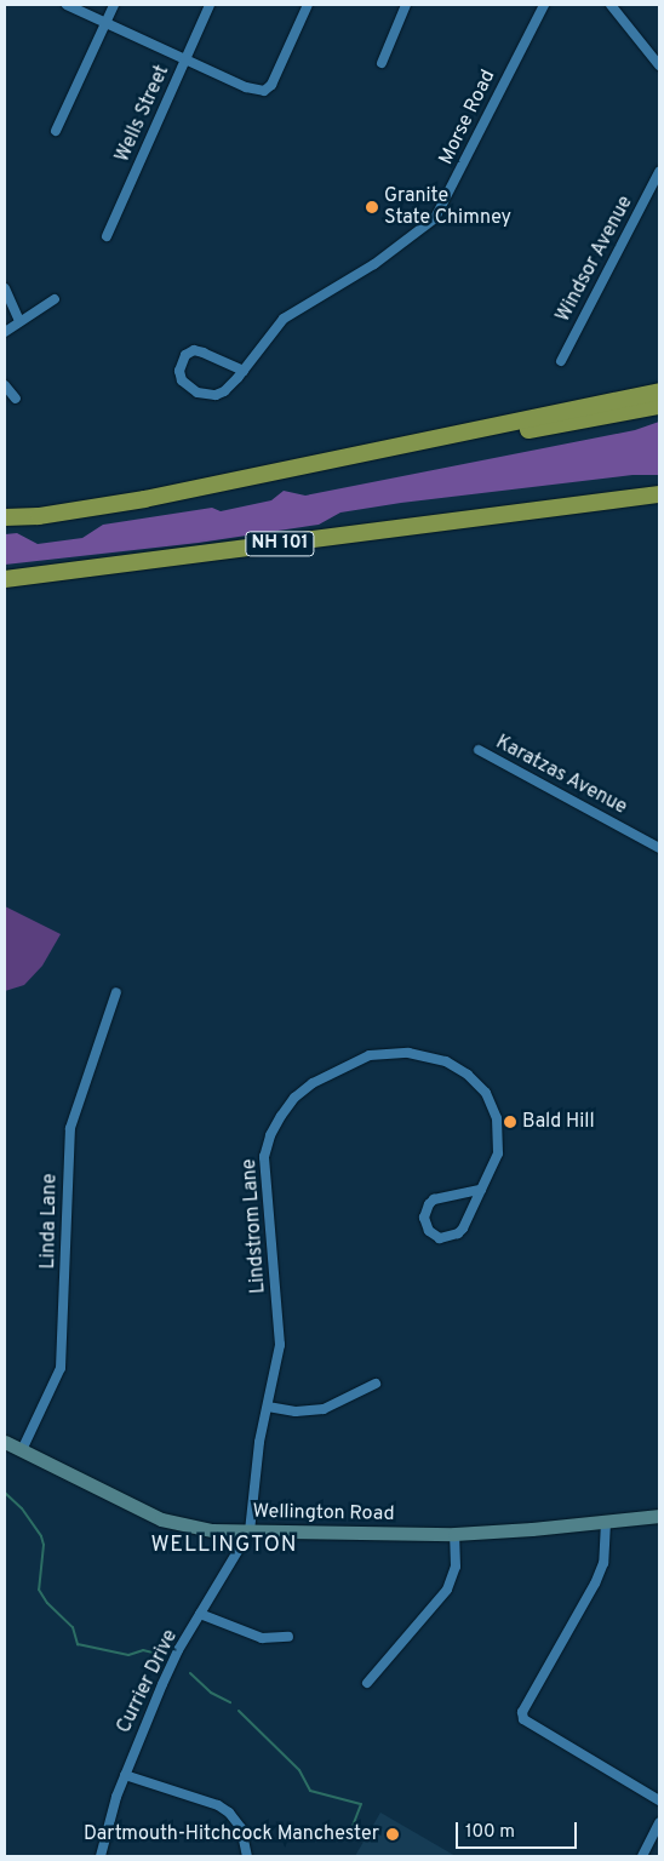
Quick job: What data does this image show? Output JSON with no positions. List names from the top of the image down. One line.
{"streets":{"highway":["NH 101"],"main road":["Wellington Road"],"street":["Wells Street","Morse Road","Windsor Avenue","Karatzas Avenue","Linda Lane","Lindstrom Lane","Currier Drive"]},"crossings":[["Linda Lane","Wellington Road"],["Lindstrom Lane","Wellington Road"],["Lindstrom Lane","Currier Drive"],["Wellington Road","Currier Drive"]],"districts":["WELLINGTON"],"places":["Granite State Chimney","Bald Hill","Dartmouth-Hitchcock Manchester"],"scale_bar":"100 m"}
